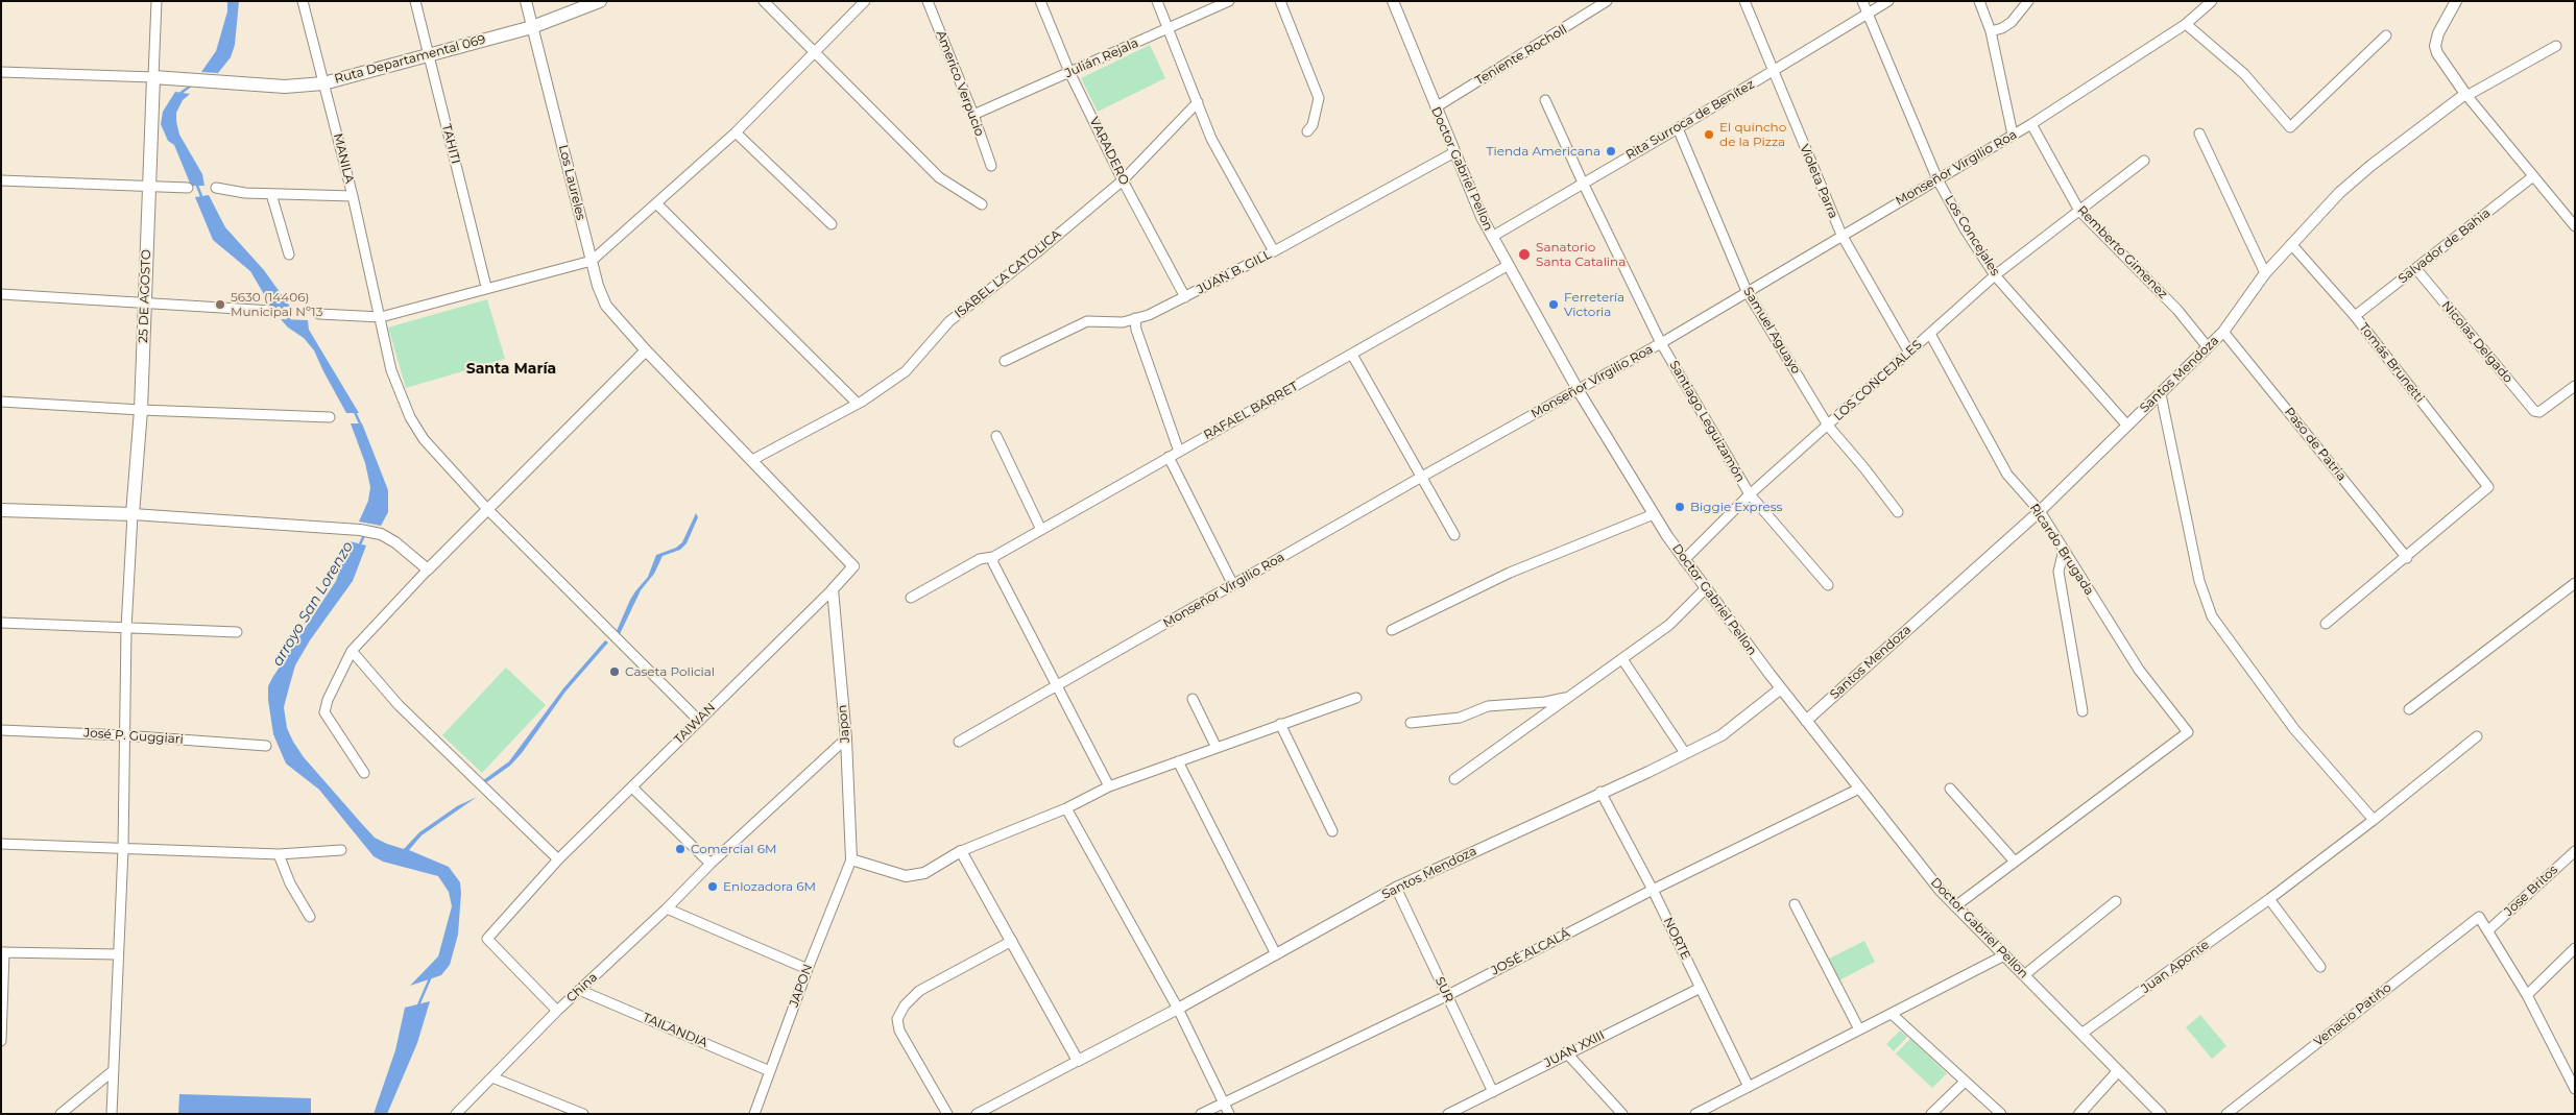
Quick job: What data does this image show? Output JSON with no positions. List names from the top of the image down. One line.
{"streets":{"main road":["Ruta Departamental 069","25 DE AGOSTO"],"street":["Teniente Rocholl","Julián Rejala","Americo Verpucio","Rita Surroca de Benítez","TAHITI","VARADERO","MANILA","Monseñor Virgilio Roa","Doctor Gabriel Pellon","Violeta Parra","Los Laureles","Los Concejales","Salvador de Bahia","Remberto Gimenez","JUAN B. GILL","ISABEL LA CATOLICA","Samuel Aguayo","Nicolas Delgado","Tomás Brunetti","Santos Mendoza","LOS CONCEJALES","RAFAEL BARRET","Santiago Leguizamón","Paso de Patria","Ricardo Brugada","TAIWAN","Japon","José P. Guggiari","Jose Britos","NORTE","JOSÉ ALCALÁ","Juan Aponte","JAPON","China","SUR","Venacio Patiño","TAILANDIA","JUAN XXIII"]},"crossings":[["Teniente Rocholl","Doctor Gabriel Pellon"],["Julián Rejala","Americo Verpucio"],["Julián Rejala","VARADERO"],["Ruta Departamental 069","TAHITI"],["Ruta Departamental 069","MANILA"],["Ruta Departamental 069","Los Laureles"],["Ruta Departamental 069","25 DE AGOSTO"],["Rita Surroca de Benítez","Doctor Gabriel Pellon"],["Rita Surroca de Benítez","Violeta Parra"],["Rita Surroca de Benítez","Los Concejales"],["Rita Surroca de Benítez","Samuel Aguayo"],["Rita Surroca de Benítez","Santiago Leguizamón"],["VARADERO","JUAN B. GILL"],["VARADERO","ISABEL LA CATOLICA"],["MANILA","TAIWAN"],["Monseñor Virgilio Roa","Doctor Gabriel Pellon"],["Monseñor Virgilio Roa","Violeta Parra"],["Monseñor Virgilio Roa","Los Concejales"],["Monseñor Virgilio Roa","Remberto Gimenez"],["Monseñor Virgilio Roa","Samuel Aguayo"],["Monseñor Virgilio Roa","Santiago Leguizamón"],["Doctor Gabriel Pellon","JUAN B. GILL"],["Doctor Gabriel Pellon","Santos Mendoza"],["Doctor Gabriel Pellon","LOS CONCEJALES"],["Doctor Gabriel Pellon","RAFAEL BARRET"],["Doctor Gabriel Pellon","JOSÉ ALCALÁ"],["Doctor Gabriel Pellon","Juan Aponte"],["Violeta Parra","LOS CONCEJALES"],["Los Laureles","ISABEL LA CATOLICA"],["Los Laureles","TAIWAN"],["Los Laureles","Japon"],["Los Concejales","Santos Mendoza"],["Los Concejales","LOS CONCEJALES"],["Salvador de Bahia","Nicolas Delgado"],["Salvador de Bahia","Tomás Brunetti"],["Remberto Gimenez","Santos Mendoza"],["Remberto Gimenez","LOS CONCEJALES"],["Samuel Aguayo","LOS CONCEJALES"],["Tomás Brunetti","Santos Mendoza"],["Tomás Brunetti","Paso de Patria"],["Santos Mendoza","Paso de Patria"],["Santos Mendoza","Ricardo Brugada"],["Santos Mendoza","NORTE"],["Santos Mendoza","SUR"],["LOS CONCEJALES","Santiago Leguizamón"],["LOS CONCEJALES","Ricardo Brugada"],["TAIWAN","Japon"],["TAIWAN","China"],["Japon","JAPON"],["Japon","China"],["Jose Britos","Venacio Patiño"],["NORTE","JOSÉ ALCALÁ"],["NORTE","JUAN XXIII"],["JOSÉ ALCALÁ","SUR"],["JAPON","TAILANDIA"],["China","TAILANDIA"],["SUR","JUAN XXIII"]],"districts":["Santa María"],"water":["arroyo San Lorenzo"],"places":["El quincho de la Pizza","Tienda Americana","Sanatorio Santa Catalina","5630 (14406) Municipal Nº13","Ferretería Victoria","Biggie Express","Caseta Policial","Comercial 6M","Enlozadora 6M"]}
